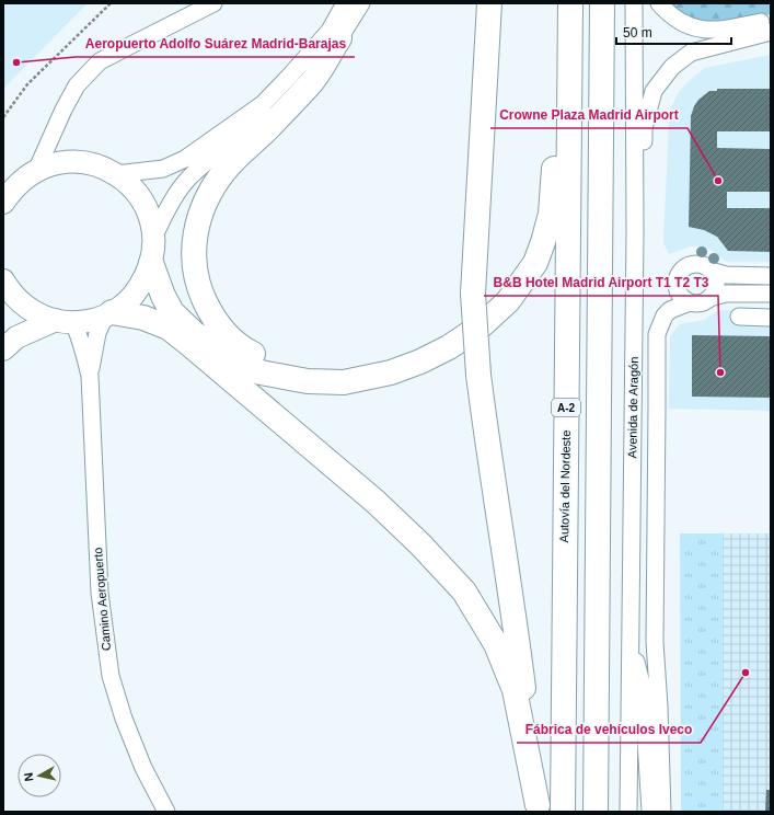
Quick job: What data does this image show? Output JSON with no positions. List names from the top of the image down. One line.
{"streets":{"highway":["A-2","Autovía del Nordeste"],"street":["Avenida de Aragón","Camino Aeropuerto"]},"places":["Aeropuerto Adolfo Suárez Madrid-Barajas","Crowne Plaza Madrid Airport","B&B Hotel Madrid Airport T1 T2 T3","Fábrica de vehículos Iveco"],"scale_bar":"50 m","north":"left"}
